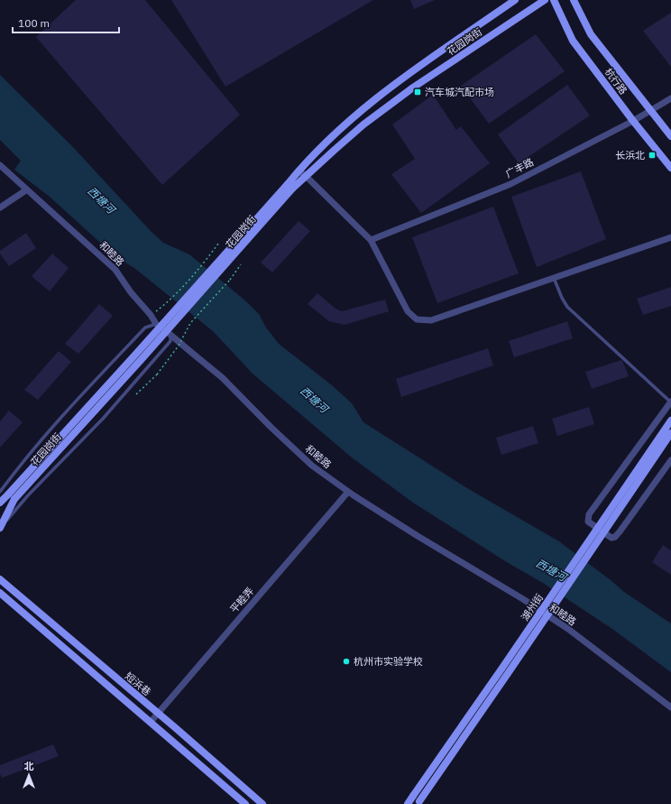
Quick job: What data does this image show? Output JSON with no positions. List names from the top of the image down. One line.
{"streets":{"street":["花园岗街","杭行路","广丰路","和睦路","平睦弄","湖州街","短浜巷"]},"crossings":[["杭行路","广丰路"],["和睦路","平睦弄"],["平睦弄","短浜巷"]],"water":["西塘河"],"places":{"transit":["汽车城汽配市场","长浜北"],"other":["杭州市实验学校"]},"scale_bar":"100 m","north":"top"}
